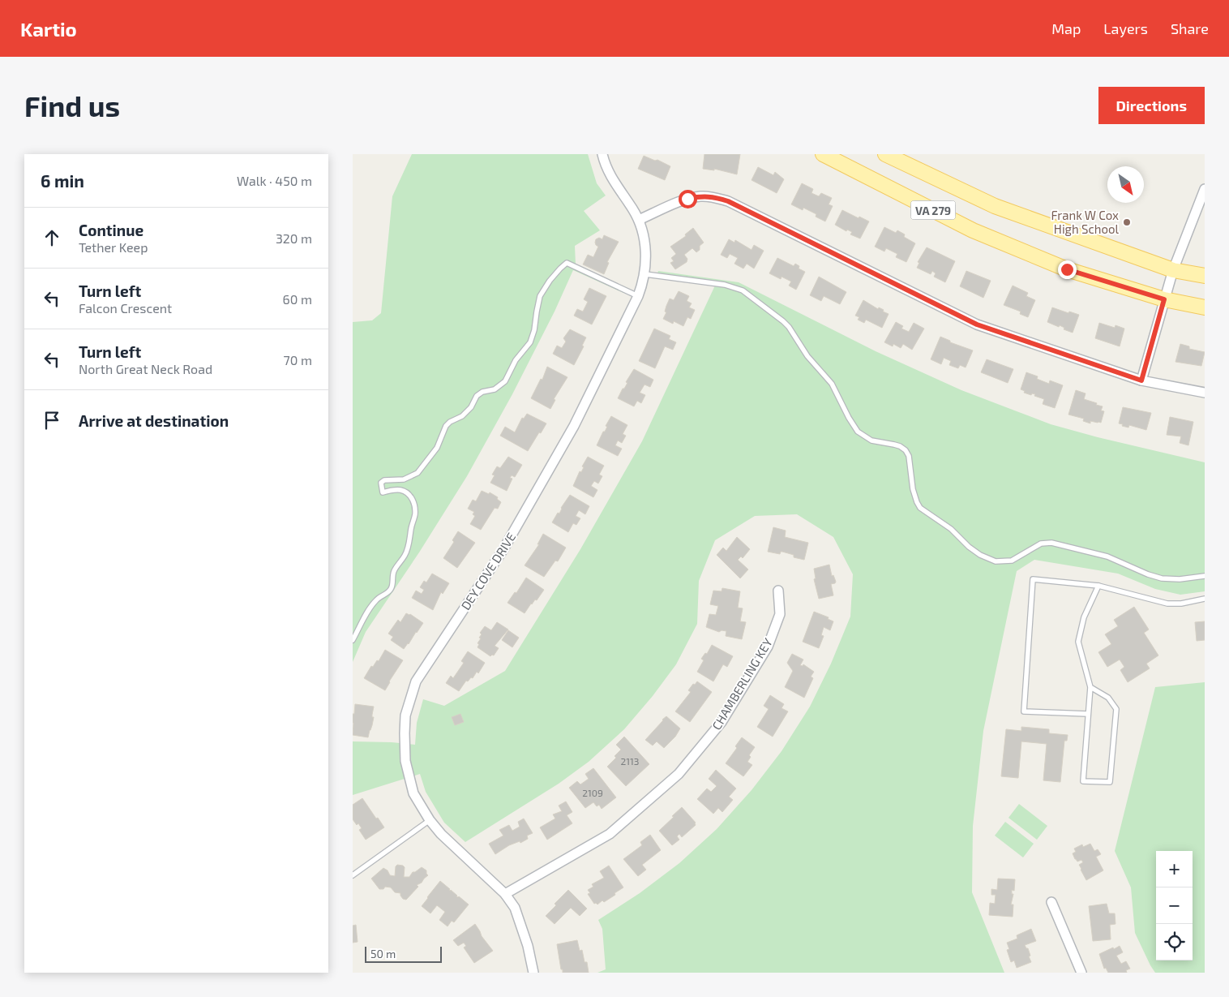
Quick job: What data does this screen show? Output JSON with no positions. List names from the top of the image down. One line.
{"streets":{"main road":["VA 279"],"street":["DEY COVE DRIVE","CHAMBERLING KEY"]},"crossings":[["DEY COVE DRIVE","CHAMBERLING KEY"]],"places":["Frank W Cox High School"],"house_numbers":["2113","2109"],"scale_bar":"50 m","north":"bottom right","page":{"header":"Kartio","nav":["Map","Layers","Share"],"buttons":"Directions","title":"Find us","heading":["6 min","Walk · 450 m"],"list":[["Continue","Tether Keep","320 m"],["Turn left","Falcon Crescent","60 m"],["Turn left","North Great Neck Road","70 m"],"Arrive at destination"],"map_buttons":["+","−"],"scale":"50 m"}}
